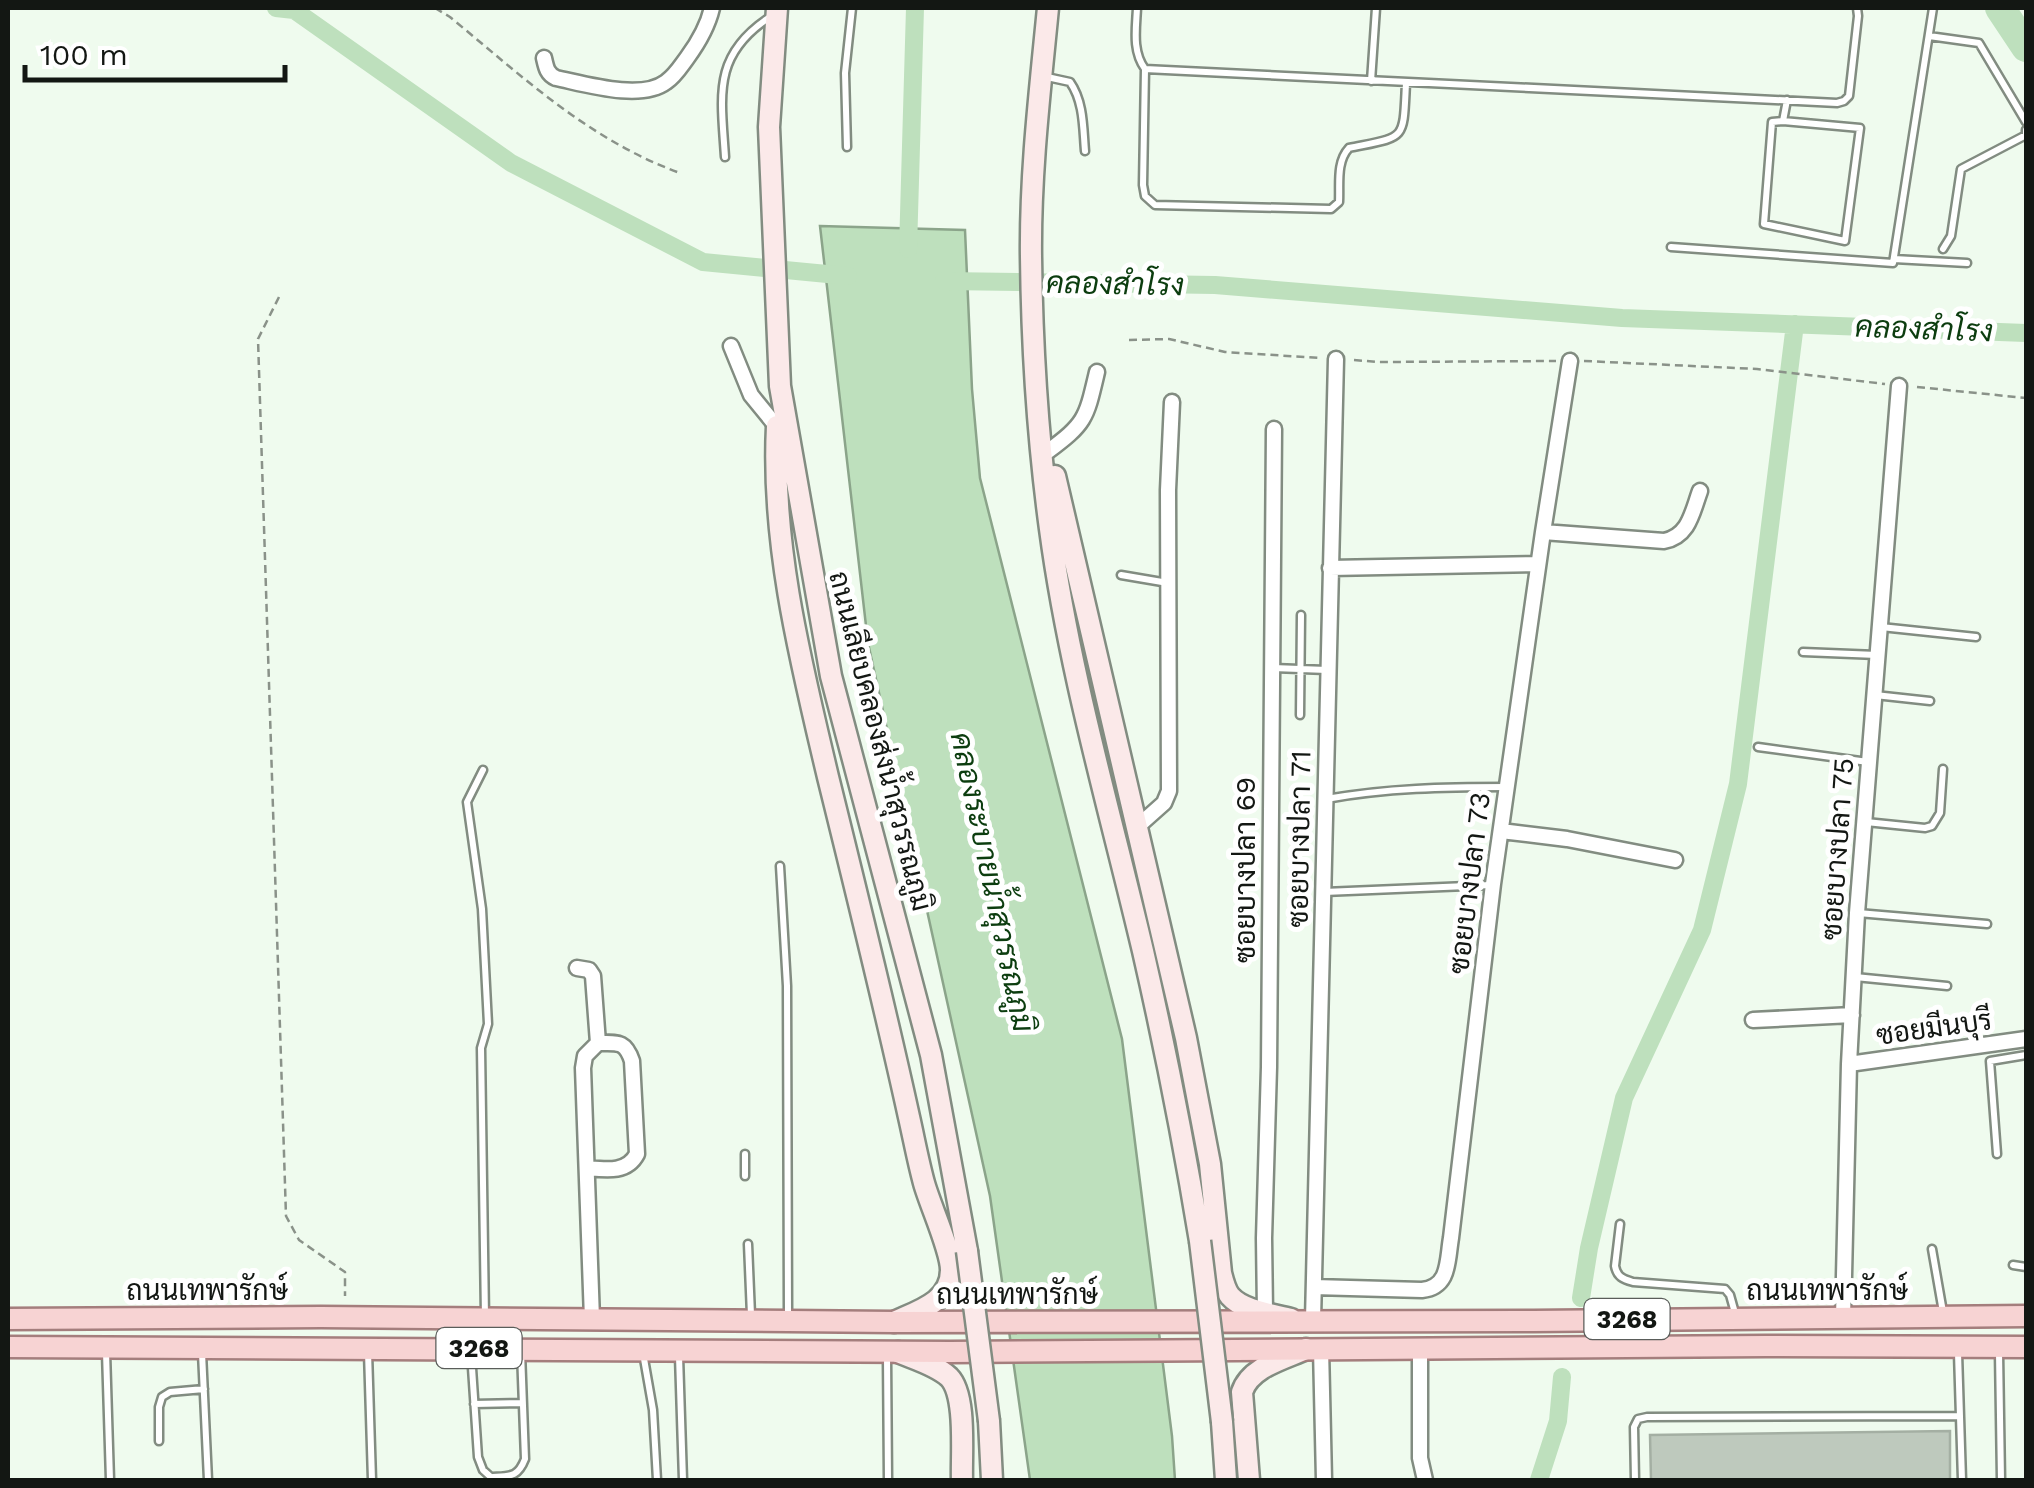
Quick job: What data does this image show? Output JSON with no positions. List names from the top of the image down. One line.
{"streets":{"main road":["ถนนเลียบคลองส่งน้ำสุวรรณภูมิ","ถนนเทพารักษ์","3268"],"street":["ซอยบางปลา 71","ซอยบางปลา 75","ซอยบางปลา 69","ซอยบางปลา 73","ซอยมีนบุรี"]},"crossings":[["ซอยบางปลา 71","ซอยบางปลา 73"],["ซอยบางปลา 71","ถนนเทพารักษ์"],["ซอยบางปลา 75","ซอยมีนบุรี"],["ซอยบางปลา 75","ถนนเทพารักษ์"]],"water":["คลองสำโรง","คลองระบายน้ำสุวรรณภูมิ"],"scale_bar":"100 m"}
